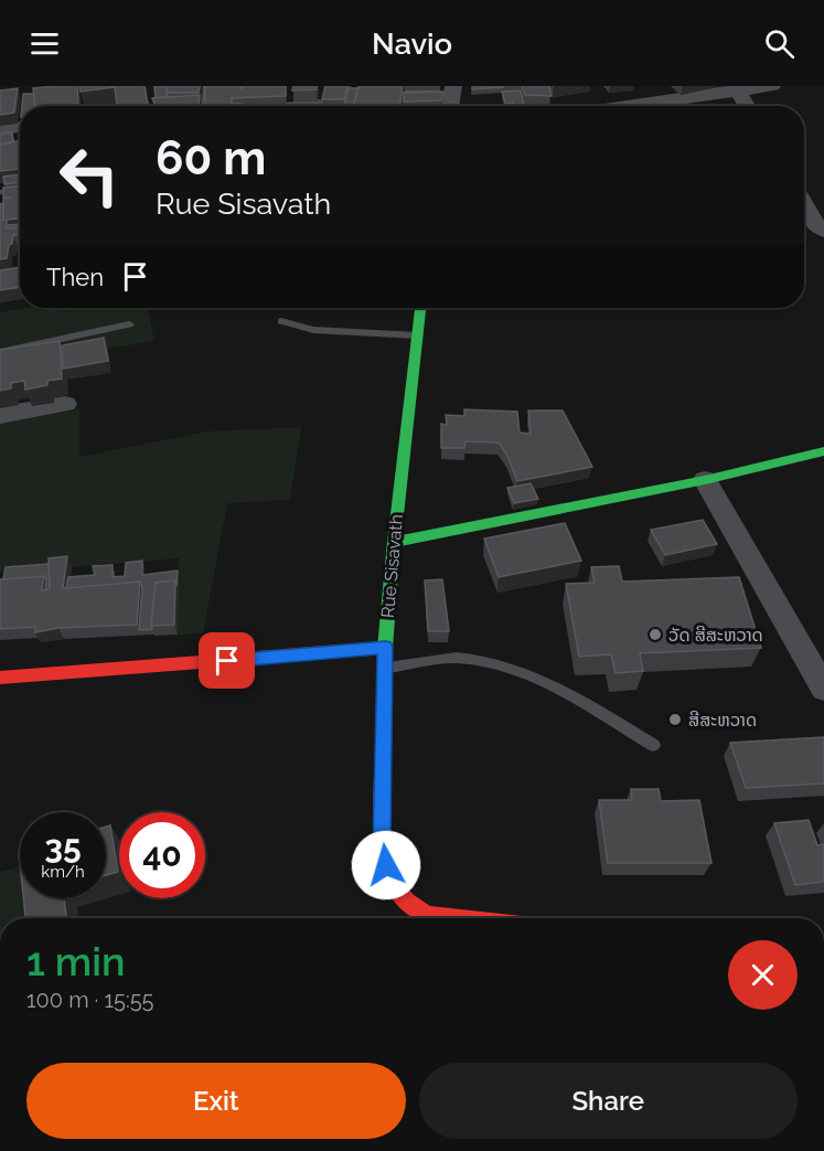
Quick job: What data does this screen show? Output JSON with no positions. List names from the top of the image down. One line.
{"streets":{"street":["Rue Sisavath"]},"places":["ວັດ ສີສະຫວາດ","ສີສະຫວາດ"],"page":{"header":"Navio","turn":["60 m","Rue Sisavath"],"then":"Then","speed":"35 km/h","limit":"40","heading":["1 min","100 m · 15:55"],"buttons":["Exit","Share"]}}
